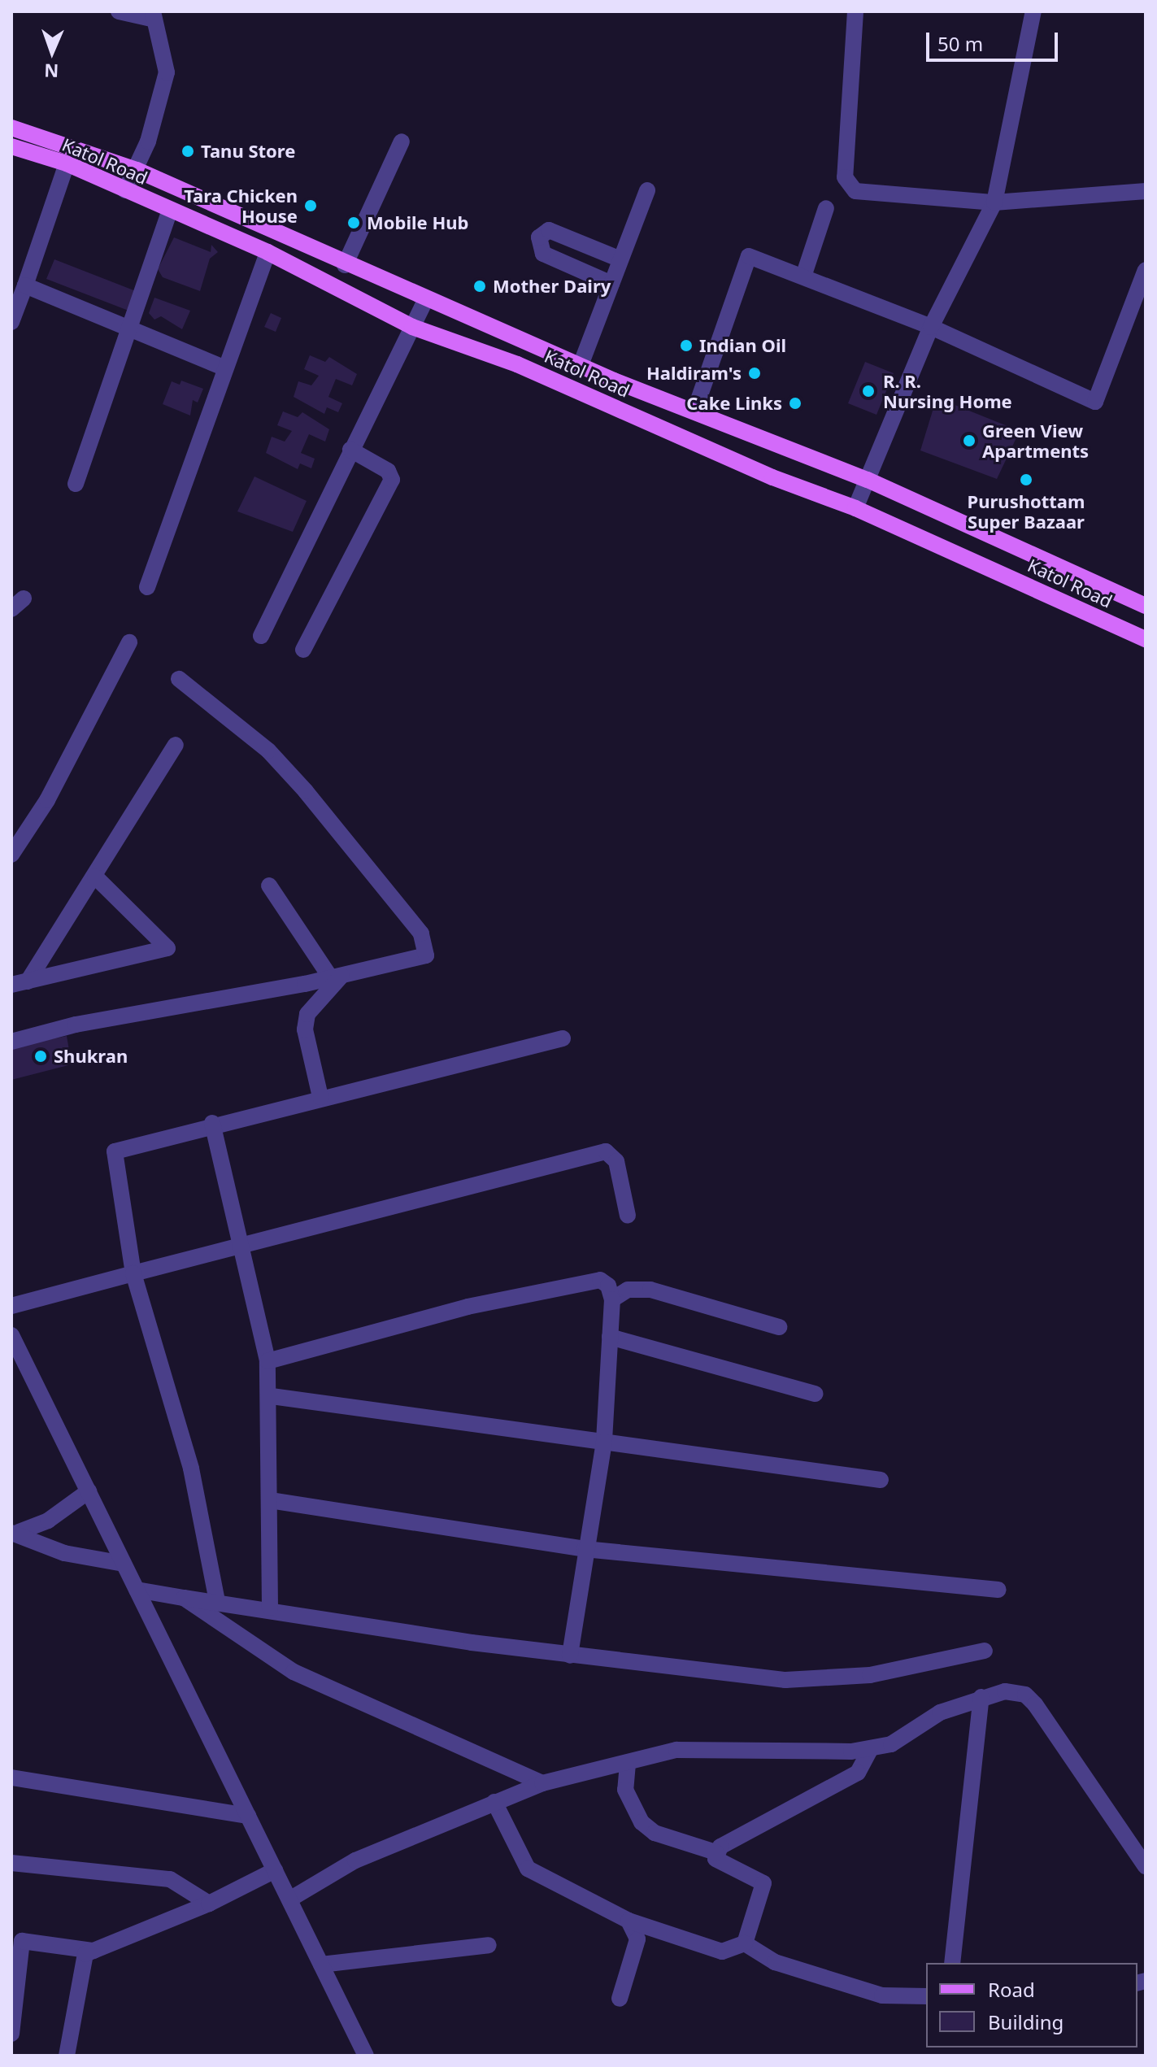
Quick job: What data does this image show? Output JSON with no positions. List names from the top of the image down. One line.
{"streets":{"main road":["Katol Road"]},"places":["Tanu Store","Tara Chicken House","Mobile Hub","Mother Dairy","Indian Oil","Haldiram's","R. R. Nursing Home","Cake Links","Green View Apartments","Purushottam Super Bazaar","Shukran"],"legend":["Road","Building"],"scale_bar":"50 m","north":"bottom"}
